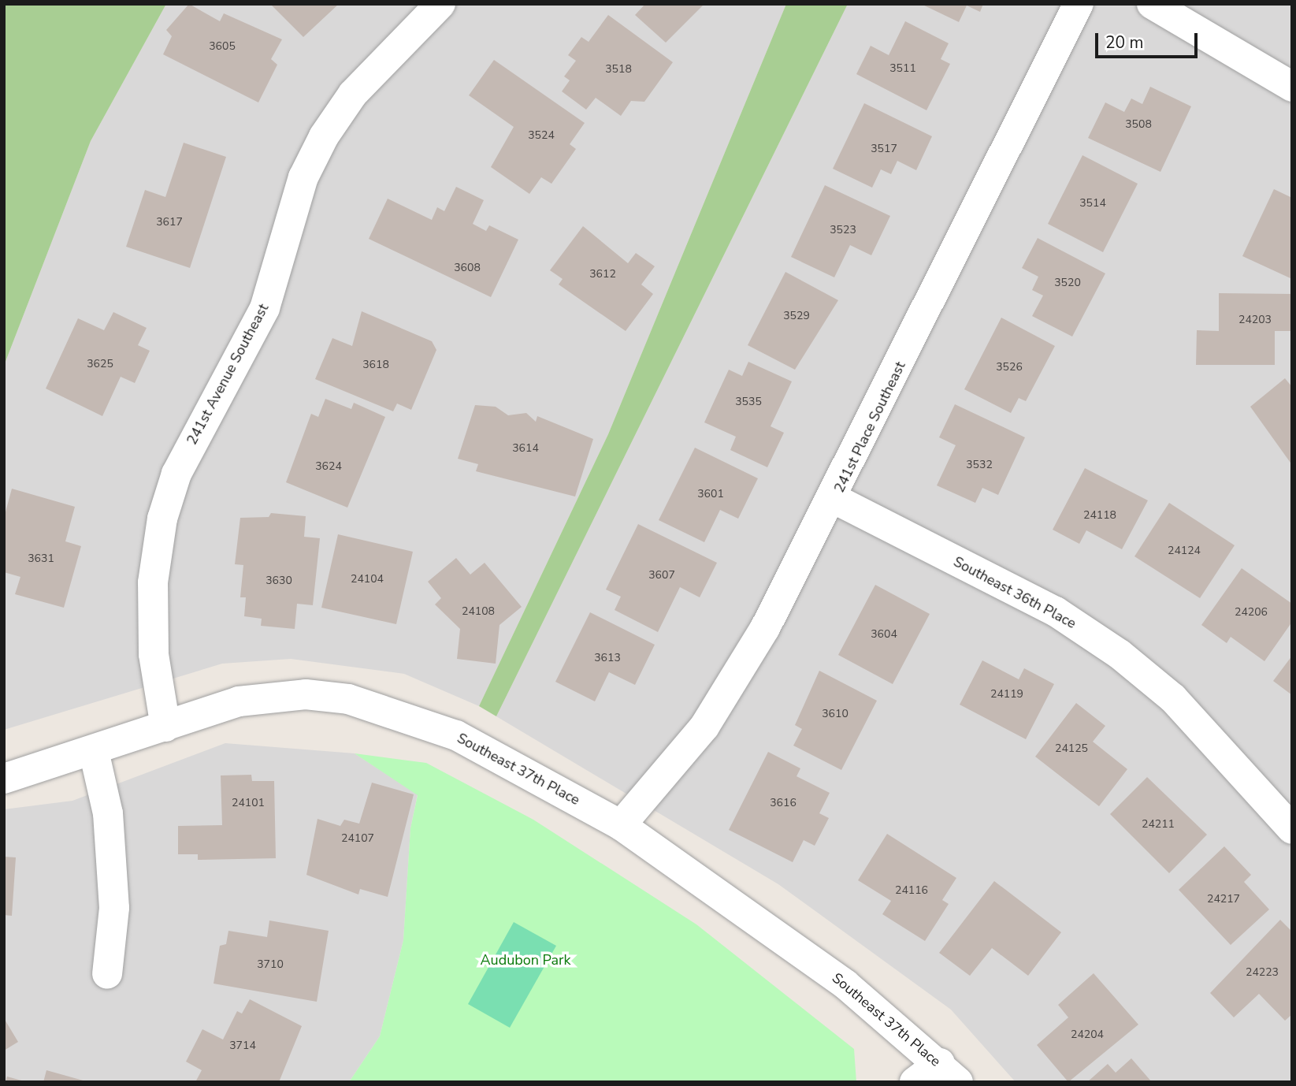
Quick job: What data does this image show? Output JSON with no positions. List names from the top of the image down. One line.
{"streets":{"street":["241st Avenue Southeast","241st Place Southeast","Southeast 36th Place","Southeast 37th Place"]},"crossings":[["241st Avenue Southeast","Southeast 37th Place"],["241st Place Southeast","Southeast 36th Place"],["241st Place Southeast","Southeast 37th Place"]],"parks":["Audubon Park"],"house_numbers":["3605","3511","3518","3508","3524","3517","3514","3617","3523","3608","3612","3520","3529","24203","3625","3618","3526","3535","3614","3532","3624","3601","24118","24124","3631","3607","24104","3630","24108","24206","3604","3613","24119","3610","24125","24101","3616","24211","24107","24116","24217","3710","24223","24204","3714"],"scale_bar":"20 m"}
